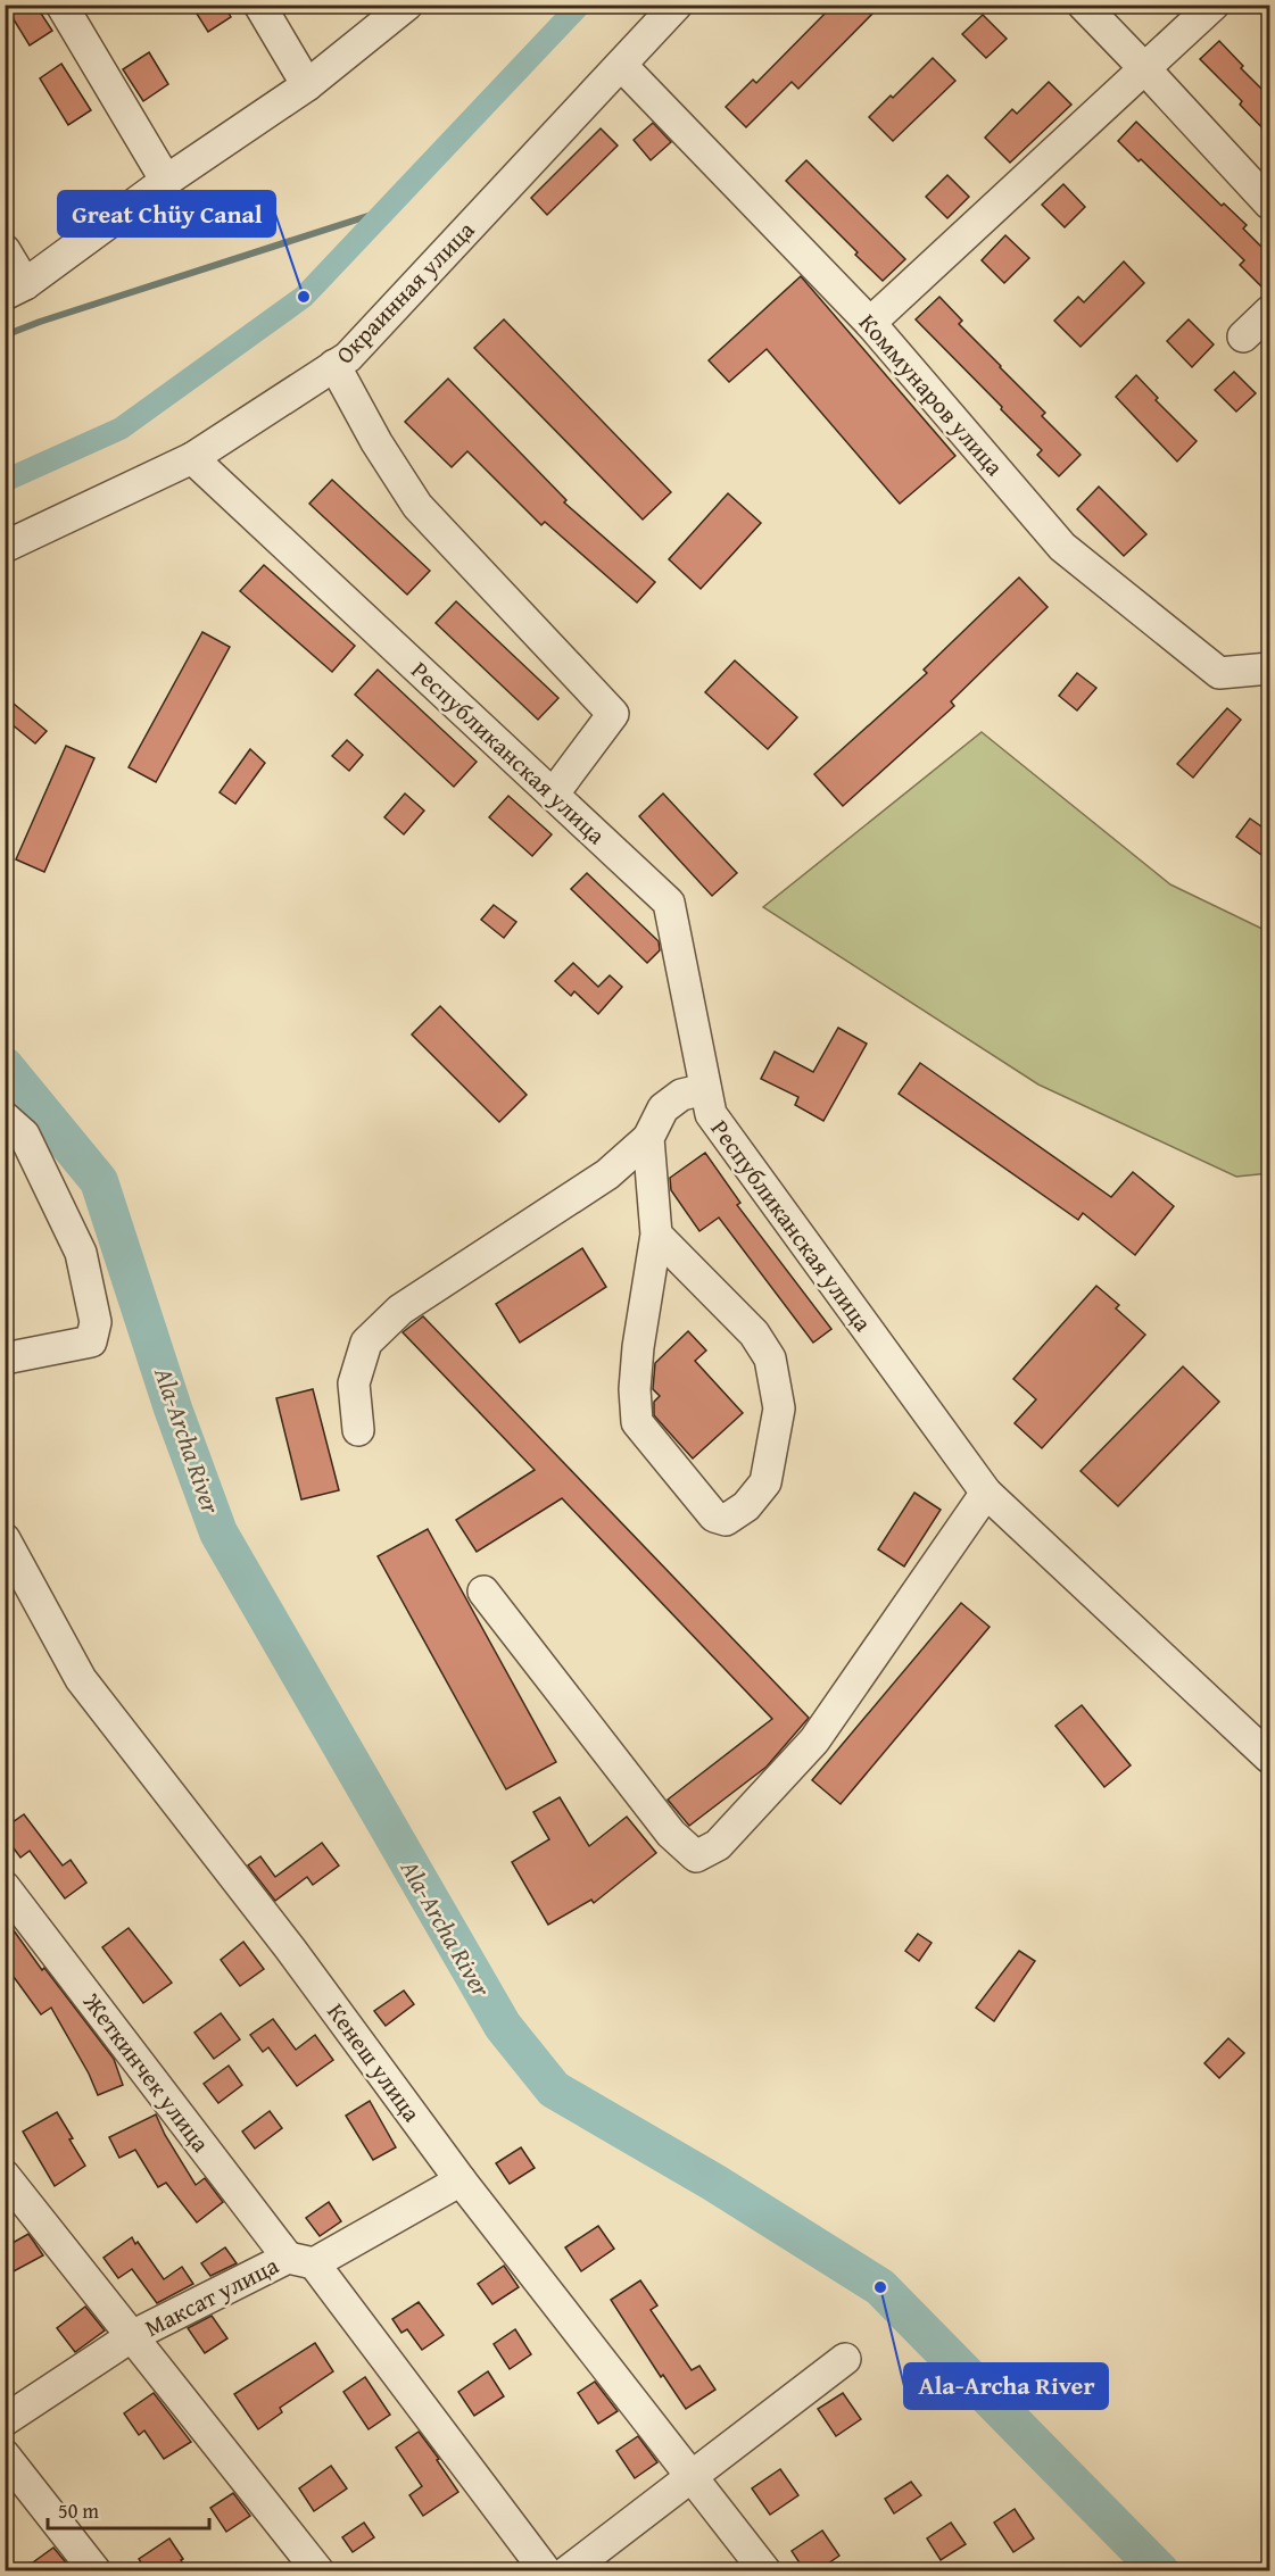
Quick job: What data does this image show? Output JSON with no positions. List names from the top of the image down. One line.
{"streets":{"street":["Окраинная улица","Коммунаров улица","Республиканская улица","Кенеш улица","Жеткинчек улица","Максат улица"]},"crossings":[["Окраинная улица","Коммунаров улица"],["Окраинная улица","Республиканская улица"],["Кенеш улица","Максат улица"],["Жеткинчек улица","Максат улица"]],"water":["Ala-Archa River"],"places":["Great Chüy Canal","Ala-Archa River"],"scale_bar":"50 m"}
